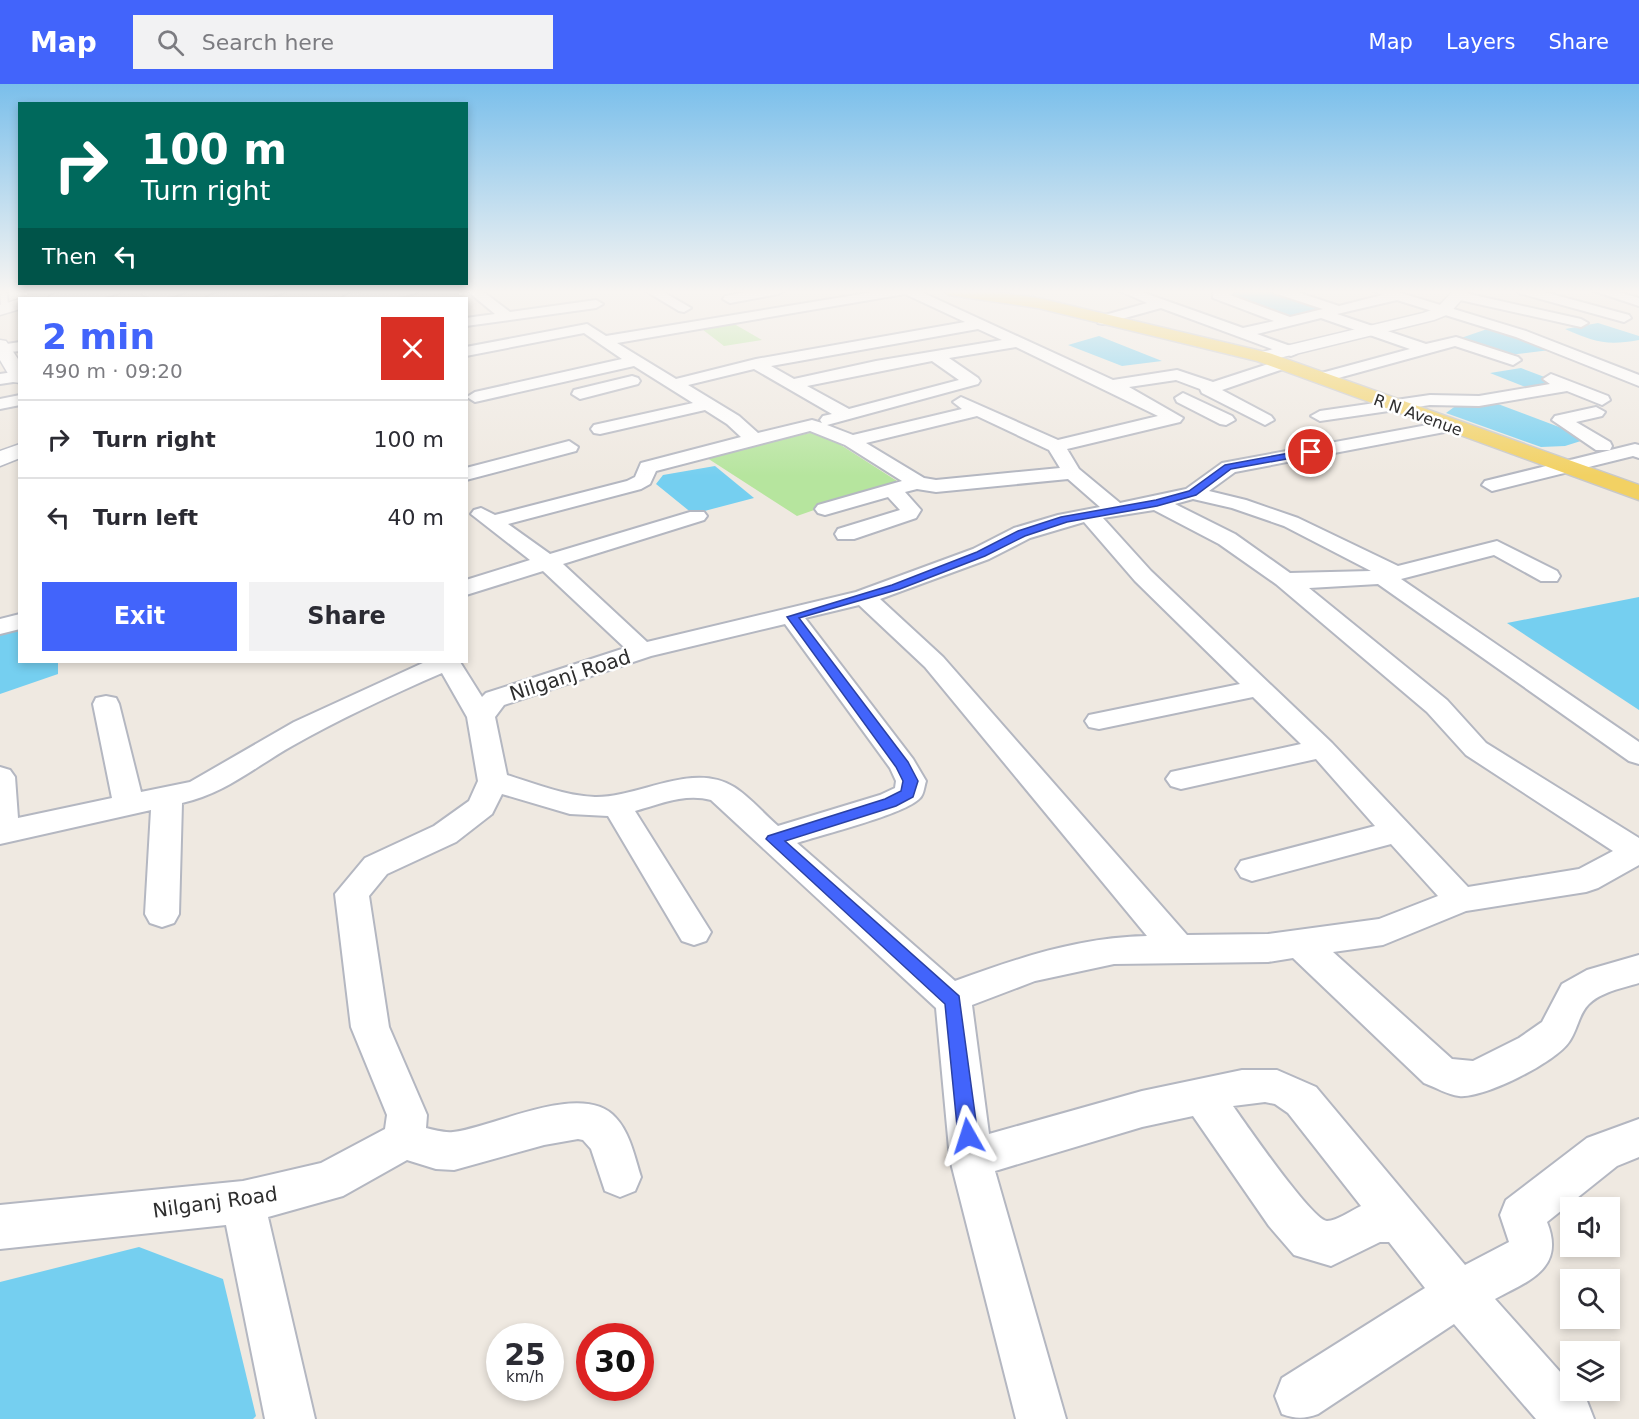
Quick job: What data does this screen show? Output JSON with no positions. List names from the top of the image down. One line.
{"streets":{"main road":["R N Avenue"],"street":["Nilganj Road"]},"crossings":[["R N Avenue","Nilganj Road"]],"page":{"header":"Map","search":"Search here","nav":["Map","Layers","Share"],"turn":["100 m","Turn right"],"then":"Then","heading":["2 min","490 m · 09:20"],"list":[{"name":"Turn right","value":"100 m"},{"name":"Turn left","value":"40 m"}],"buttons":["Exit","Share"],"speed":"25 km/h","limit":"30"}}
